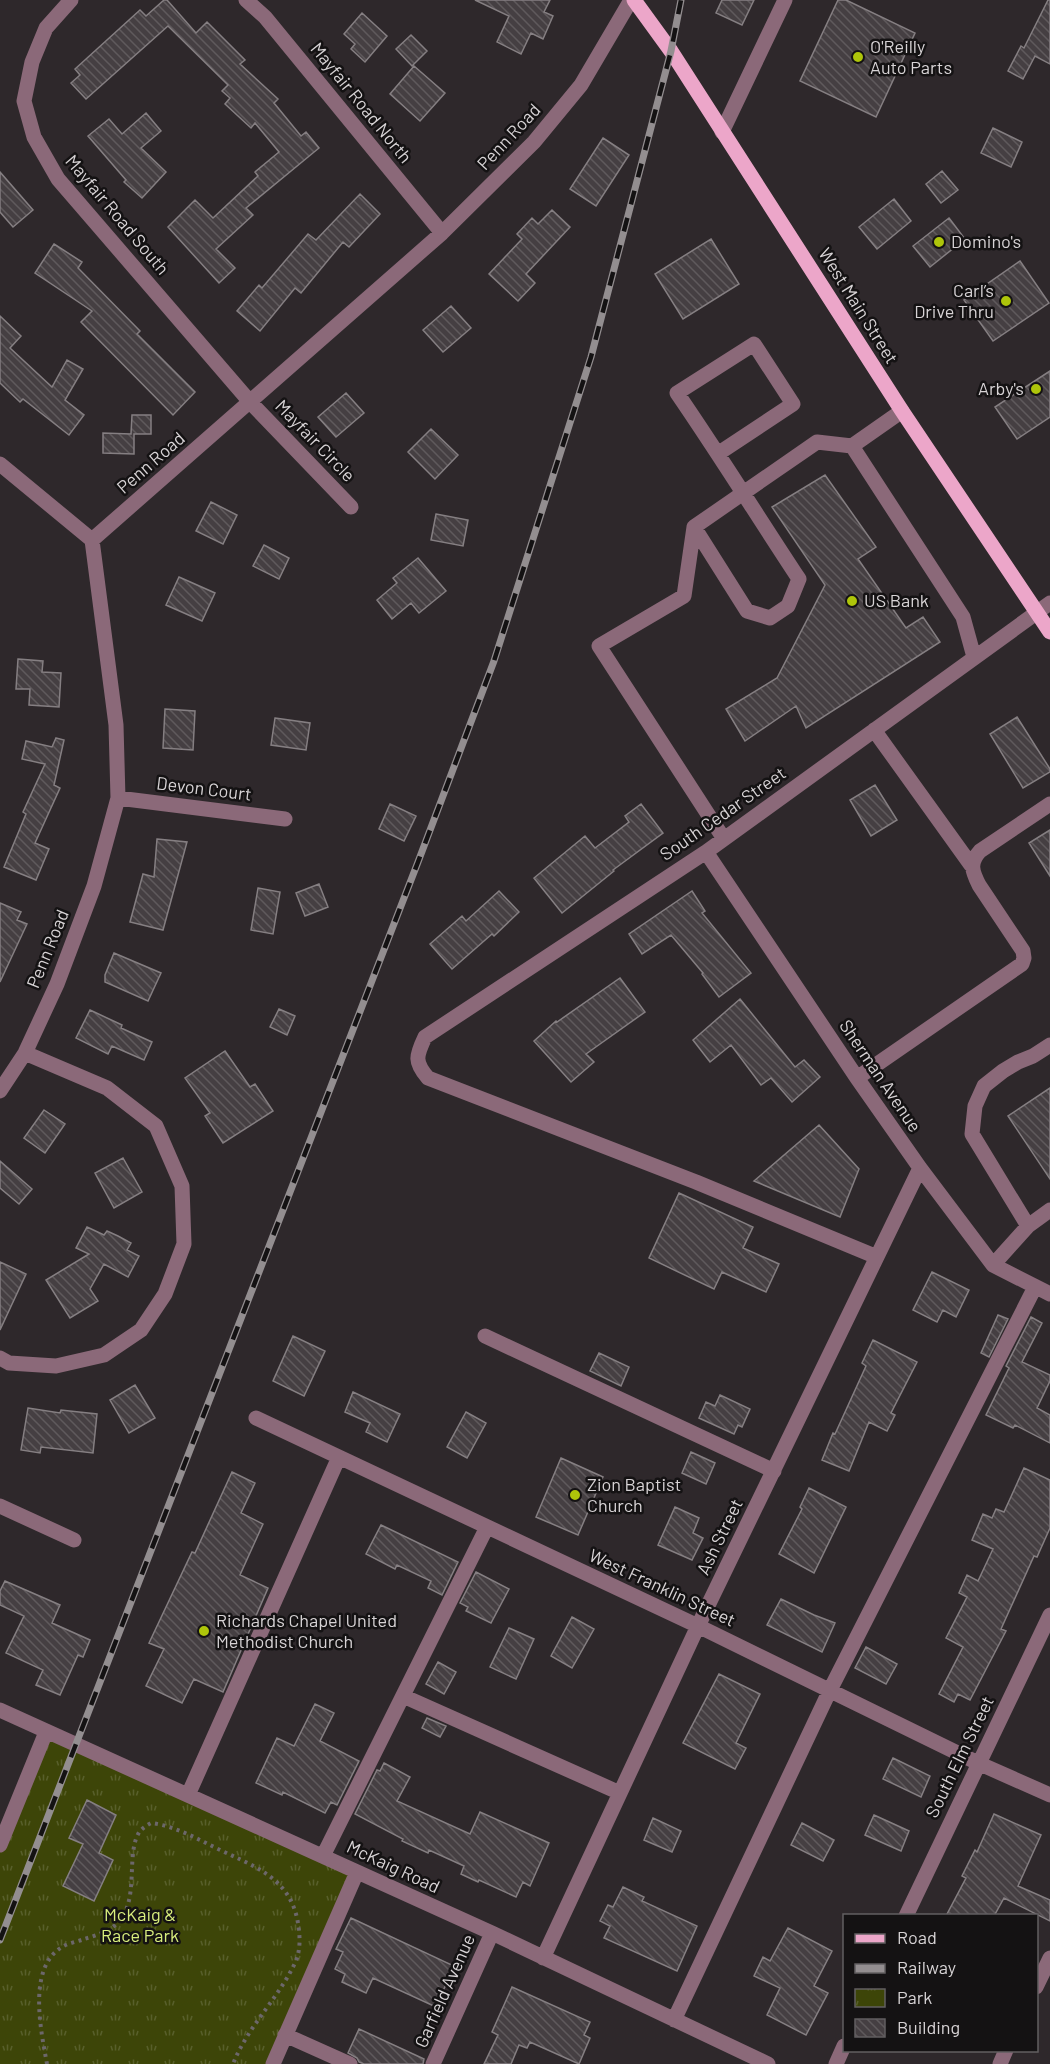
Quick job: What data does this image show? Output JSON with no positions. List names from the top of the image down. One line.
{"streets":{"main road":["West Main Street"],"street":["Mayfair Road North","Penn Road","Mayfair Road South","Mayfair Circle","Devon Court","South Cedar Street","Sherman Avenue","Ash Street","West Franklin Street","South Elm Street","McKaig Road","Garfield Avenue"]},"crossings":[["Mayfair Road North","Penn Road"],["Penn Road","Mayfair Road South"],["Penn Road","West Main Street"],["Penn Road","Mayfair Circle"],["Penn Road","Devon Court"],["Mayfair Road South","Mayfair Circle"],["West Main Street","South Cedar Street"],["South Cedar Street","Sherman Avenue"],["South Cedar Street","Ash Street"],["Sherman Avenue","Ash Street"],["Ash Street","West Franklin Street"],["Ash Street","McKaig Road"],["West Franklin Street","South Elm Street"],["McKaig Road","Garfield Avenue"]],"parks":["McKaig & Race Park"],"places":["O'Reilly Auto Parts","Domino's","Carl’s Drive Thru","Arby's","US Bank","Zion Baptist Church","Richards Chapel United Methodist Church"],"legend":["Road","Railway","Park","Building"]}
